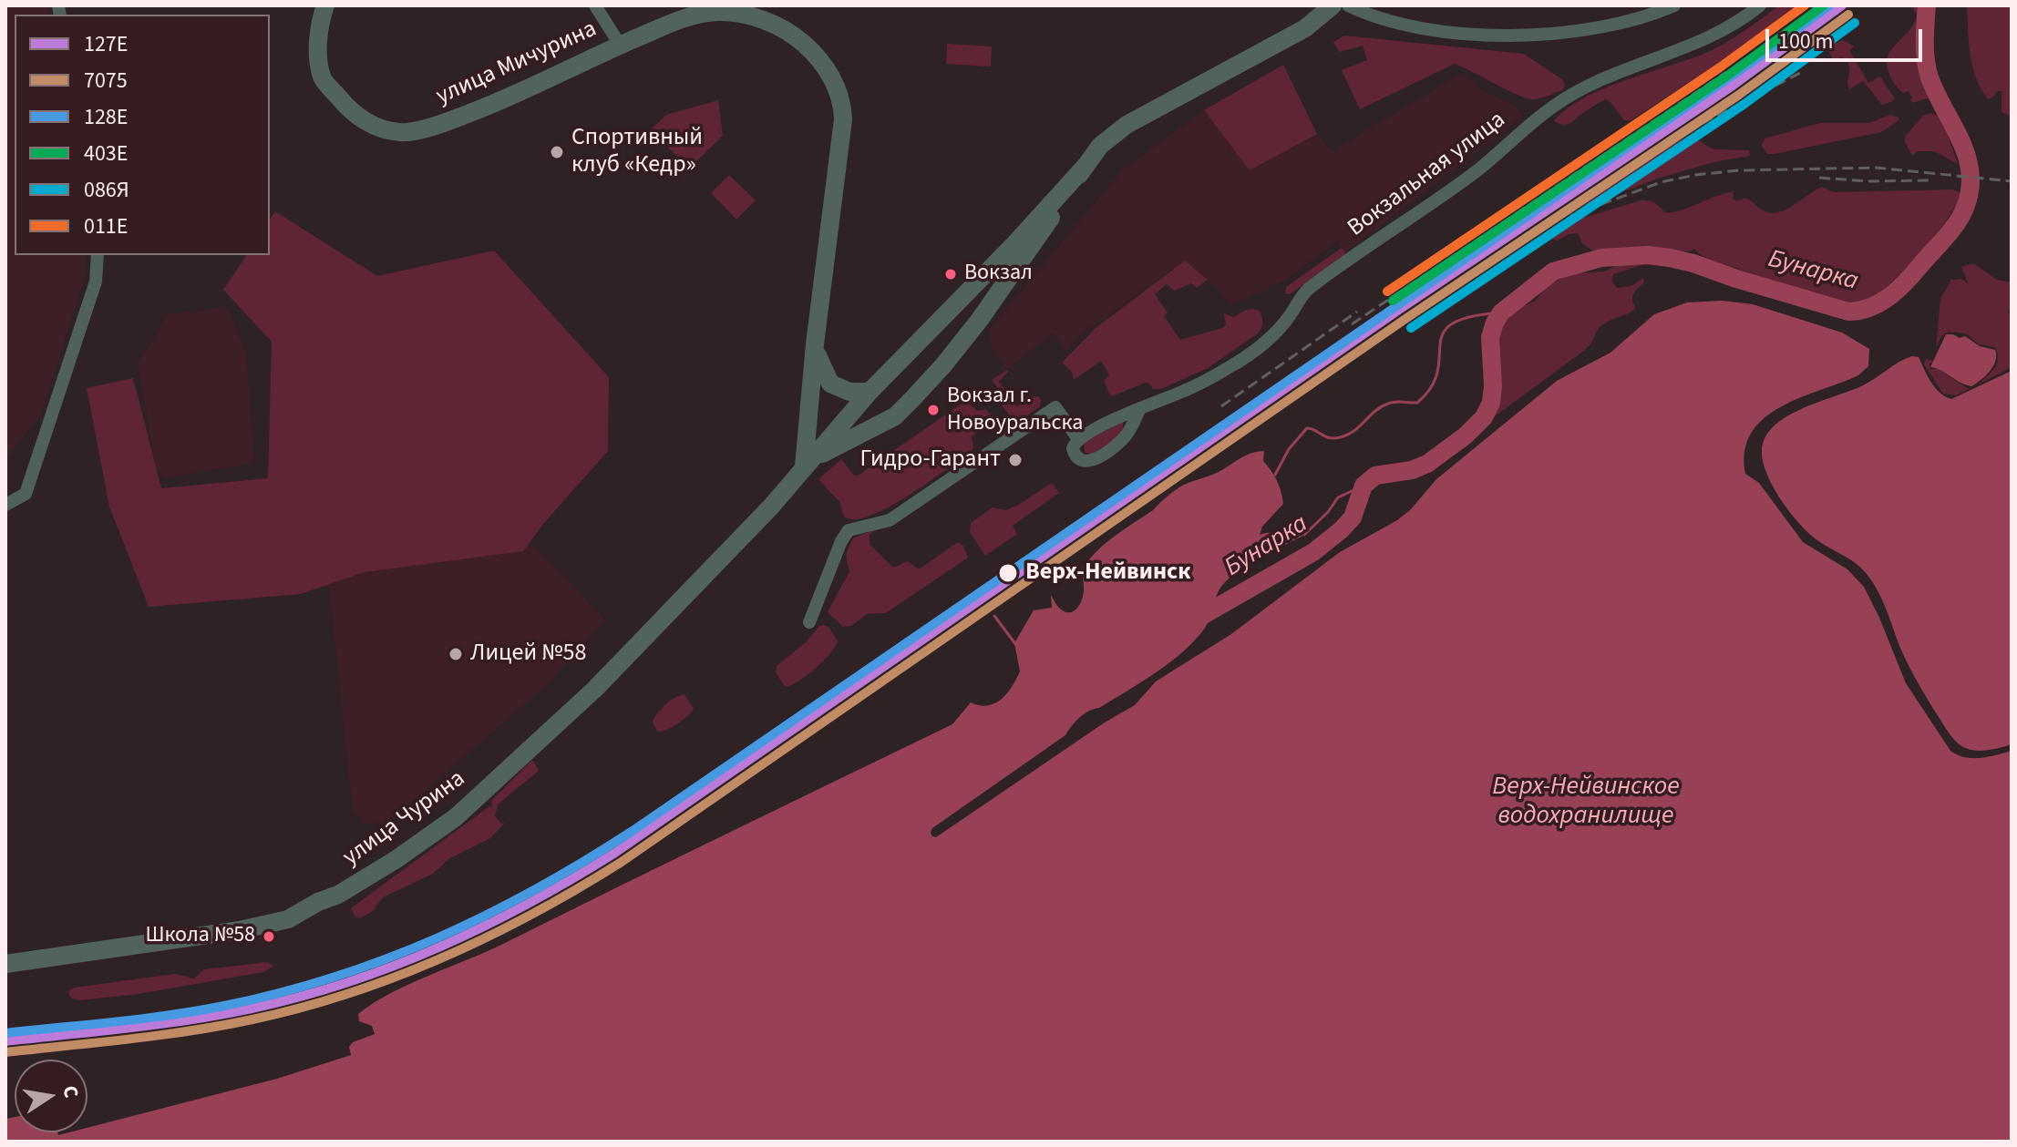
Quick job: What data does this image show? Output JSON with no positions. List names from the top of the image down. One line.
{"streets":{"street":["улица Мичурина","Вокзальная улица","улица Чурина"]},"crossings":[["улица Мичурина","улица Чурина"]],"water":["Бунарка","Верх-Нейвинское водохранилище"],"places":["Спортивный клуб «Кедр»","Вокзал","Вокзал г. Новоуральска","Гидро-Гарант","Верх-Нейвинск","Лицей №58","Школа №58"],"lines":["transit line 127Е","transit line 128Е","transit line 403Е","transit line 011Е","transit line 7075","transit line 086Я"],"legend":["127Е","7075","128Е","403Е","086Я","011Е"],"scale_bar":"100 m","north":"right"}
